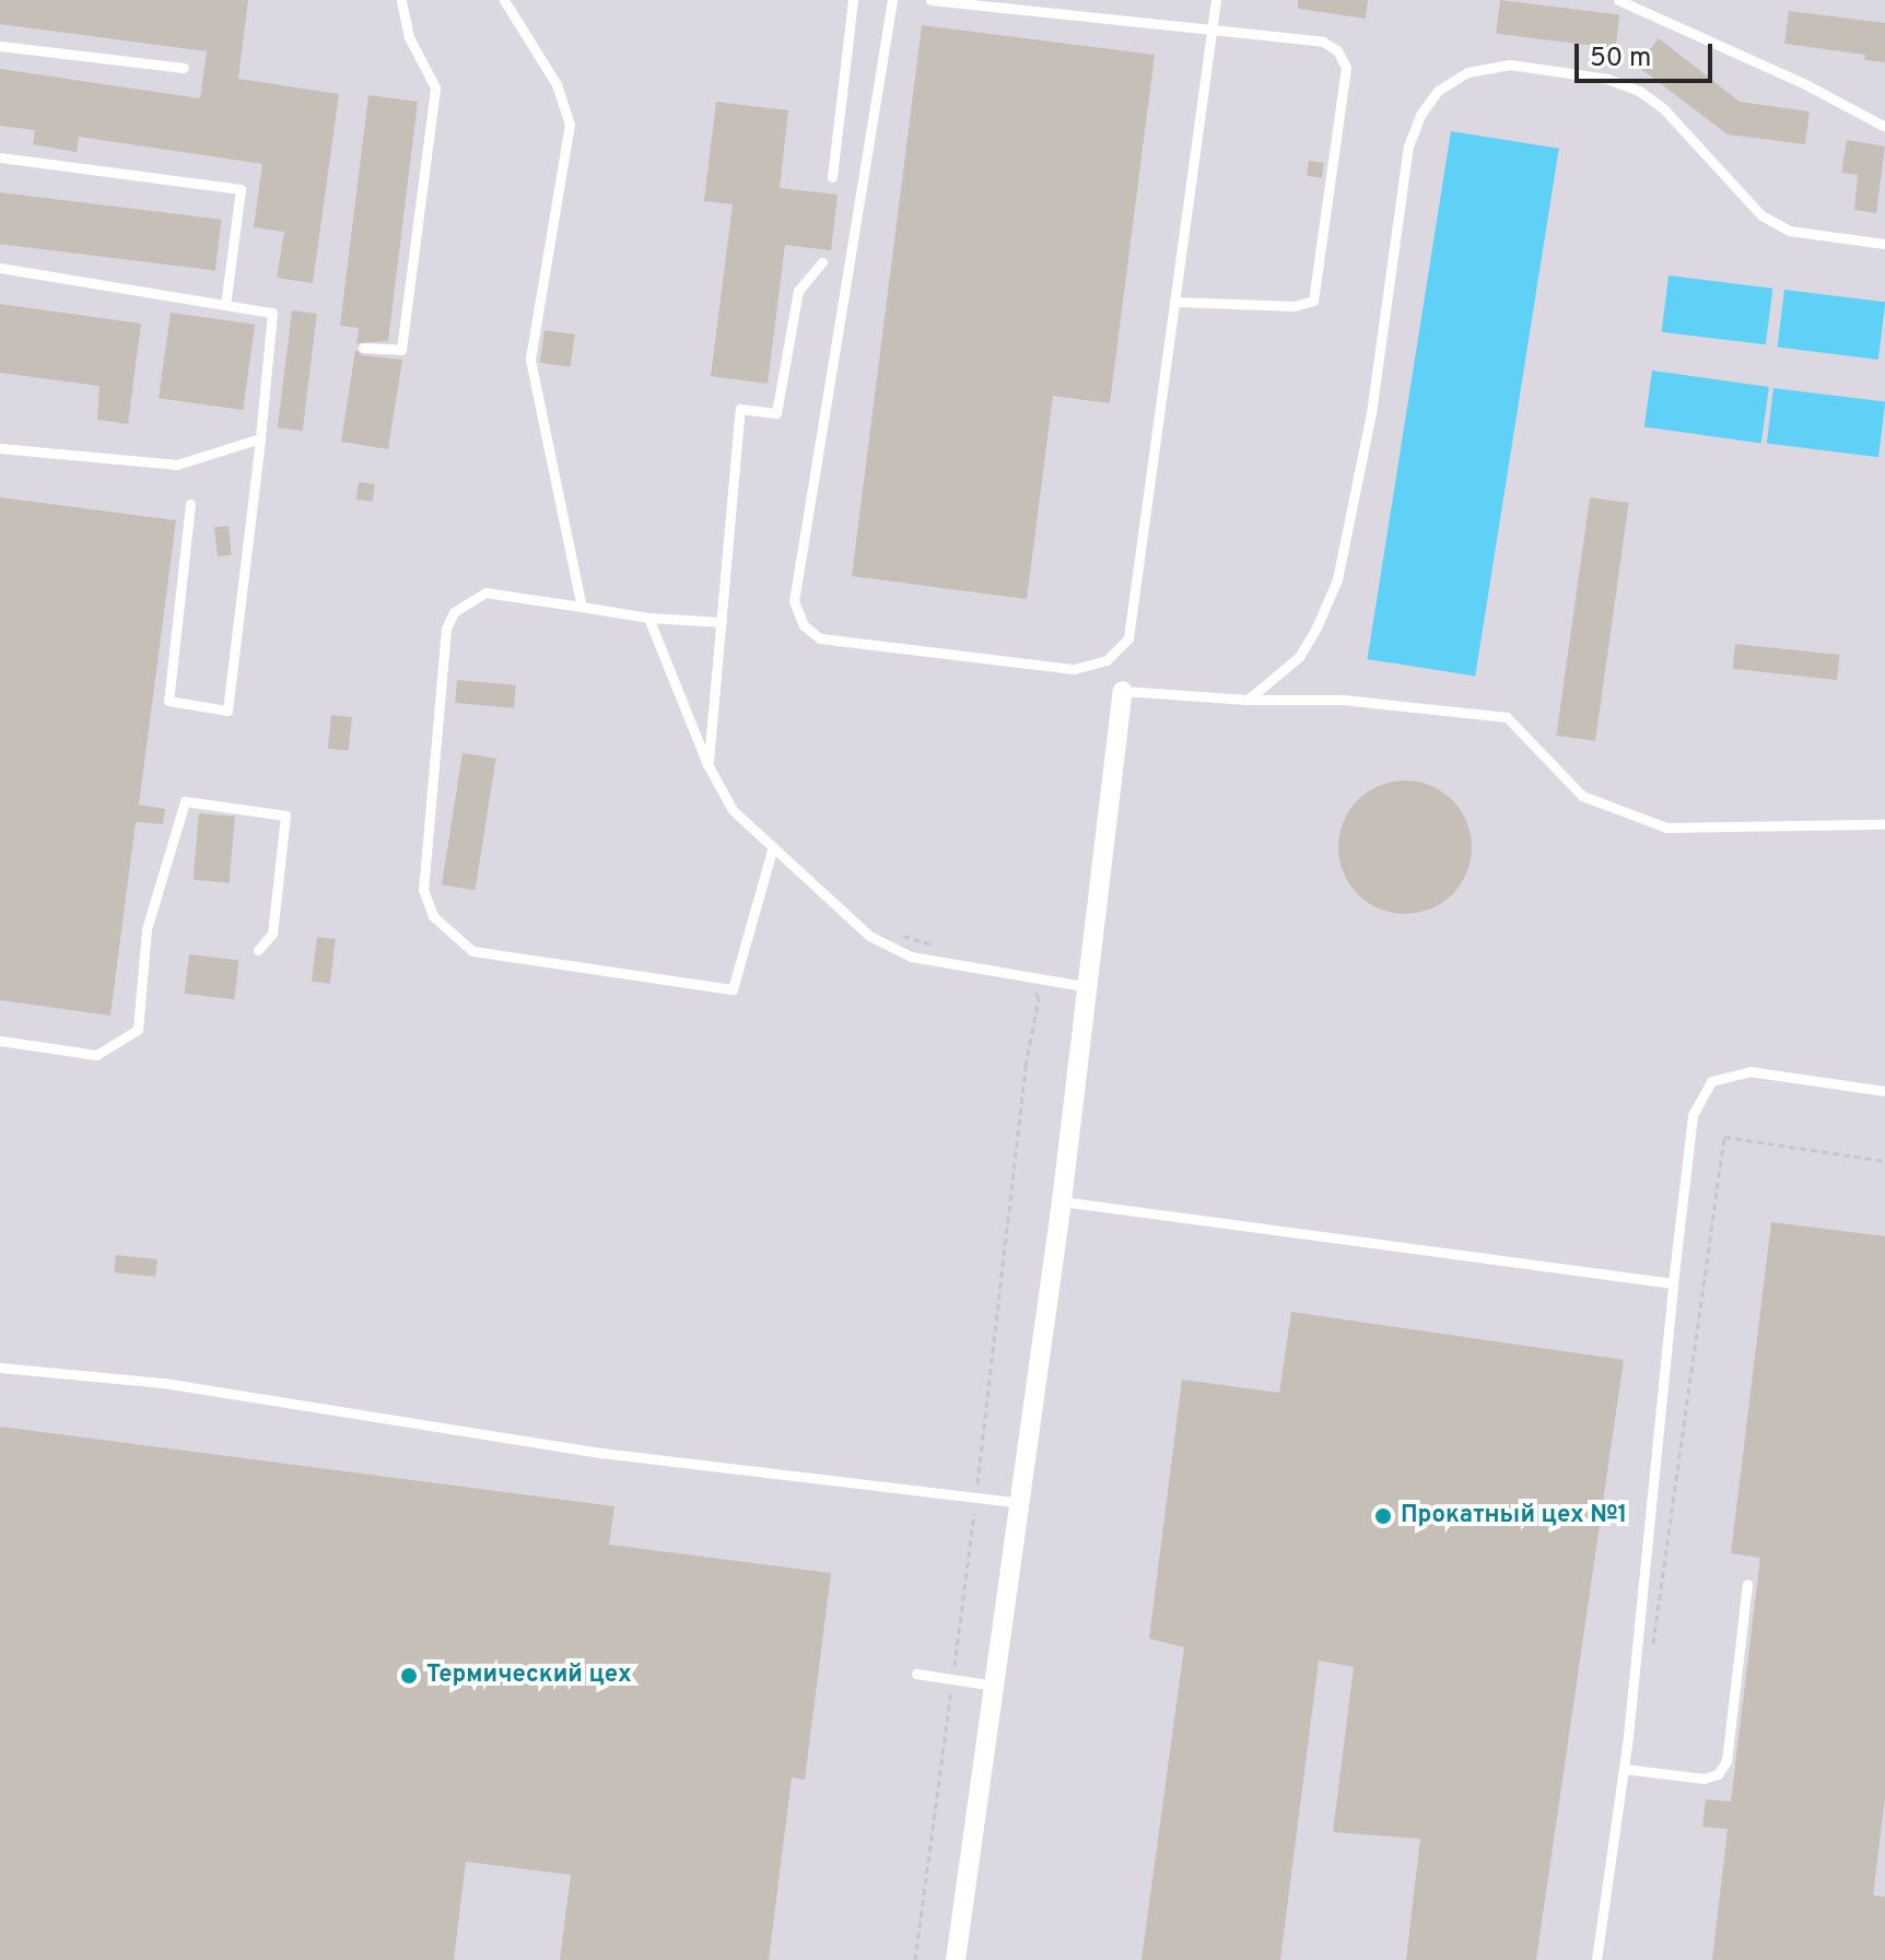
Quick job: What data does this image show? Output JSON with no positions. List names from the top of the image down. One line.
{"places":["Прокатный цех №1","Термический цех"],"scale_bar":"50 m"}
